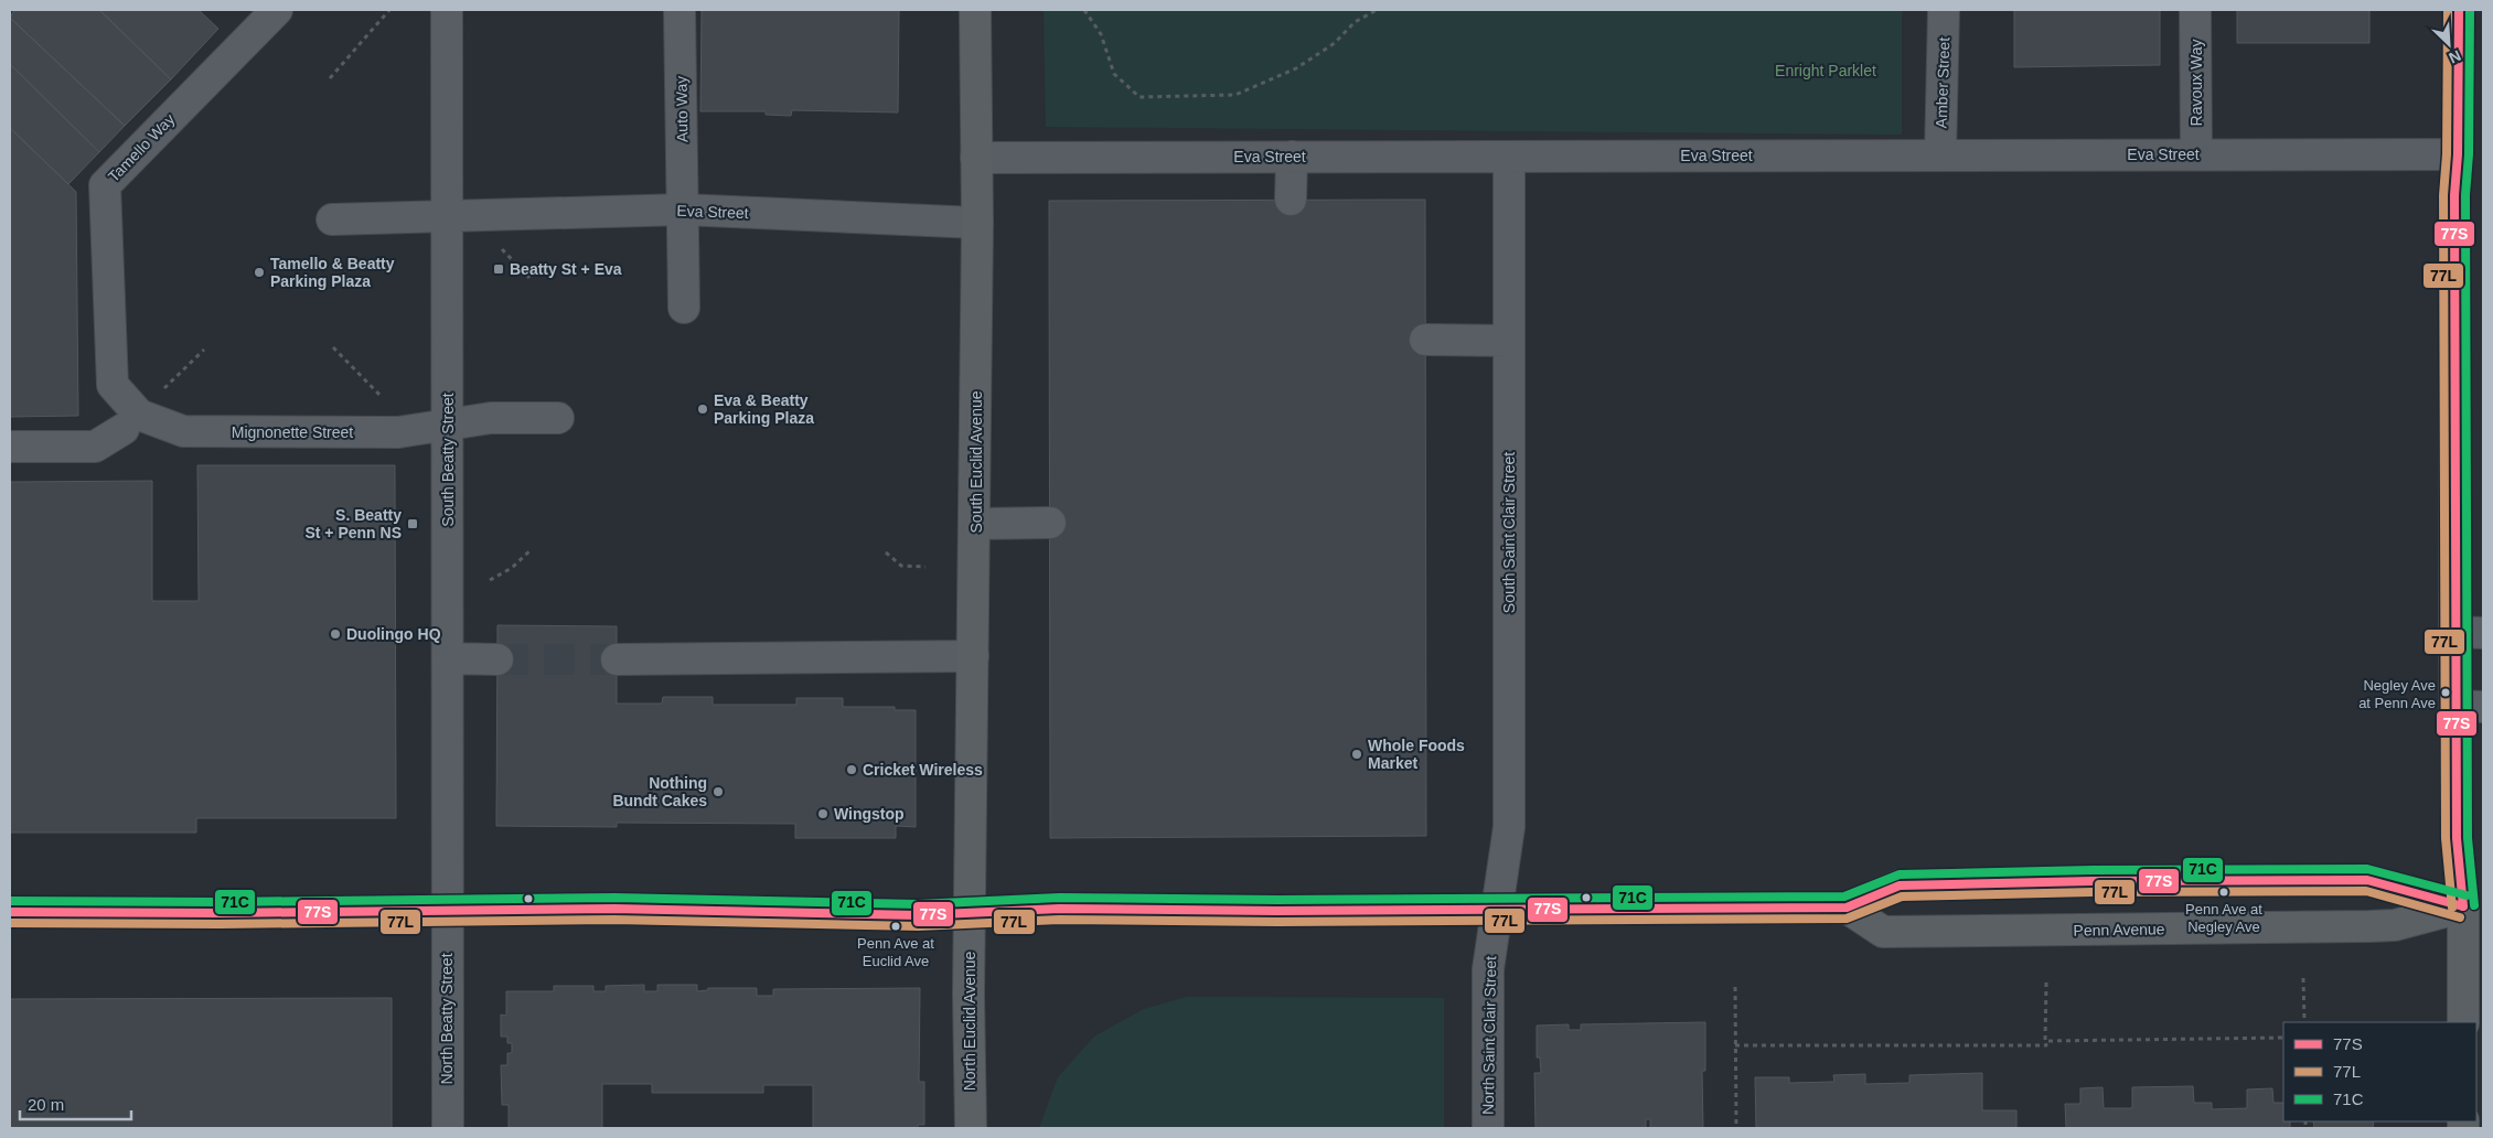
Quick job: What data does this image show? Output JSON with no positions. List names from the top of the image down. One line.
{"streets":{"main road":["South Euclid Avenue","Penn Avenue","North Euclid Avenue"],"street":["Amber Street","Ravoux Way","Auto Way","Tamello Way","Eva Street","Mignonette Street","South Beatty Street","South Saint Clair Street","North Beatty Street","North Saint Clair Street"]},"crossings":[["Amber Street","Eva Street"],["Ravoux Way","Eva Street"],["Auto Way","Eva Street"],["Tamello Way","Mignonette Street"],["Eva Street","South Beatty Street"],["Eva Street","South Euclid Avenue"],["Eva Street","South Saint Clair Street"],["Mignonette Street","South Beatty Street"],["South Beatty Street","North Beatty Street"],["South Euclid Avenue","North Euclid Avenue"],["South Saint Clair Street","North Saint Clair Street"]],"parks":["Enright Parklet"],"places":{"transit":["Beatty St + Eva","S. Beatty St + Penn NS"],"other":["Tamello & Beatty Parking Plaza","Eva & Beatty Parking Plaza","Duolingo HQ","Negley Ave at Penn Ave","Whole Foods Market","Cricket Wireless","Nothing Bundt Cakes","Wingstop","Penn Ave at Negley Ave","Penn Ave at Euclid Ave"]},"lines":["transit line 77S","transit line 77L","transit line 71C"],"legend":["77S","77L","71C"],"scale_bar":"20 m","north":"bottom right"}
